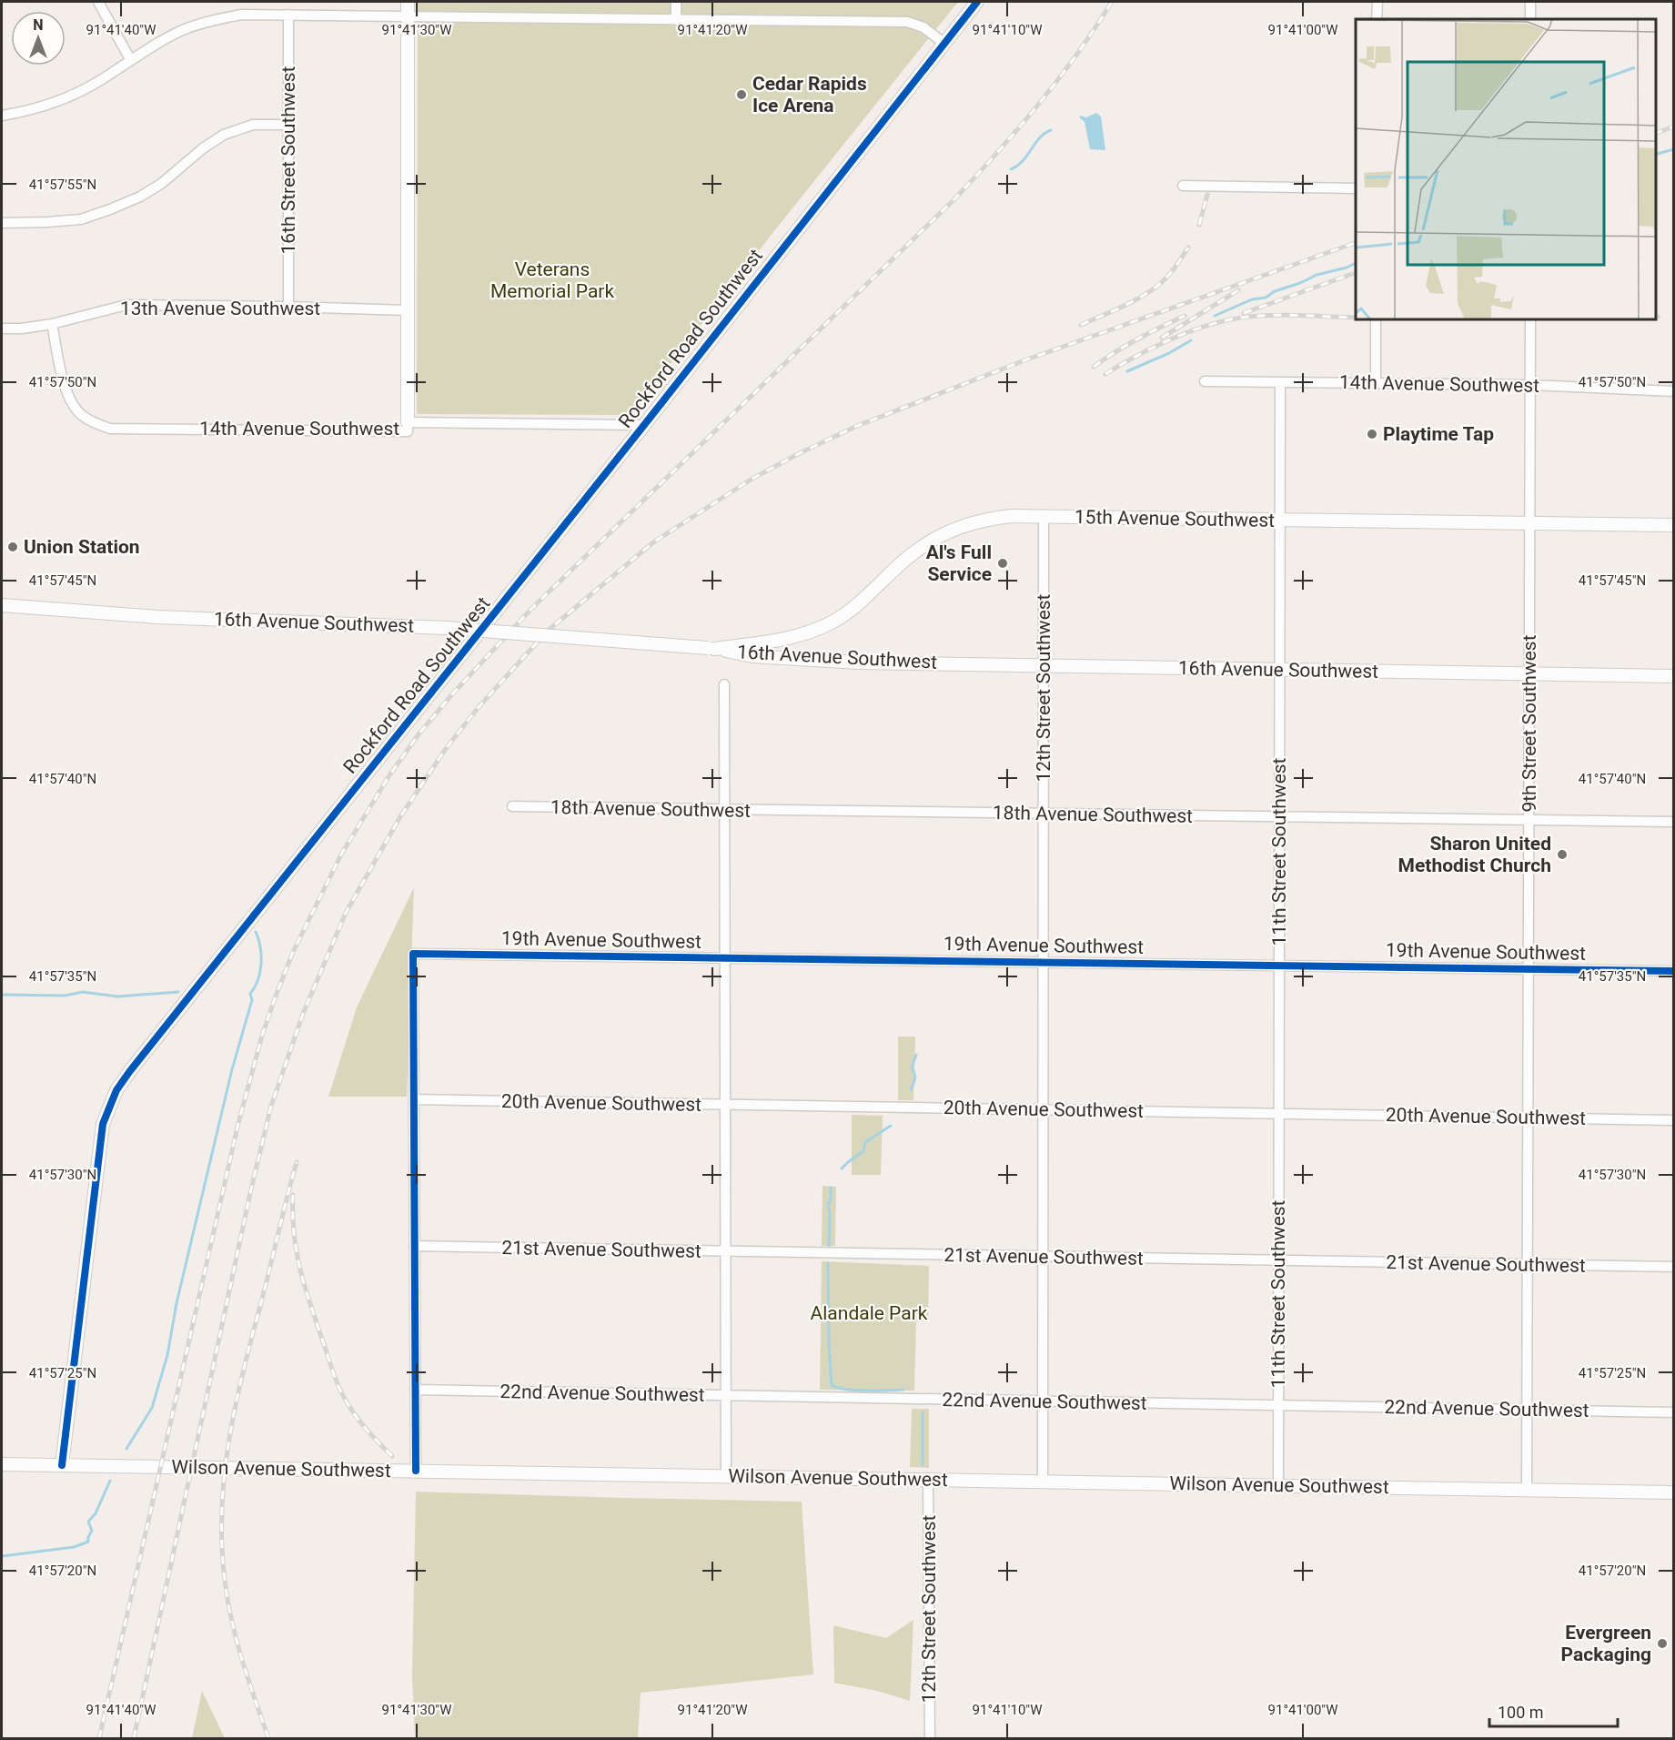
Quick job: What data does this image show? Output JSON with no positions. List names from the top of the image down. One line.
{"streets":{"main road":["Rockford Road Southwest","15th Avenue Southwest","16th Avenue Southwest","Wilson Avenue Southwest"],"street":["16th Street Southwest","13th Avenue Southwest","14th Avenue Southwest","12th Street Southwest","9th Street Southwest","18th Avenue Southwest","11th Street Southwest","19th Avenue Southwest","20th Avenue Southwest","21st Avenue Southwest","22nd Avenue Southwest"]},"crossings":[["16th Street Southwest","13th Avenue Southwest"],["13th Avenue Southwest","14th Avenue Southwest"],["Rockford Road Southwest","14th Avenue Southwest"],["Rockford Road Southwest","Wilson Avenue Southwest"],["14th Avenue Southwest","9th Street Southwest"],["14th Avenue Southwest","11th Street Southwest"],["15th Avenue Southwest","16th Avenue Southwest"],["15th Avenue Southwest","12th Street Southwest"],["15th Avenue Southwest","9th Street Southwest"],["15th Avenue Southwest","11th Street Southwest"],["16th Avenue Southwest","12th Street Southwest"],["16th Avenue Southwest","9th Street Southwest"],["16th Avenue Southwest","11th Street Southwest"],["12th Street Southwest","18th Avenue Southwest"],["12th Street Southwest","19th Avenue Southwest"],["12th Street Southwest","20th Avenue Southwest"],["12th Street Southwest","21st Avenue Southwest"],["12th Street Southwest","22nd Avenue Southwest"],["12th Street Southwest","Wilson Avenue Southwest"],["9th Street Southwest","18th Avenue Southwest"],["9th Street Southwest","19th Avenue Southwest"],["9th Street Southwest","20th Avenue Southwest"],["9th Street Southwest","21st Avenue Southwest"],["9th Street Southwest","22nd Avenue Southwest"],["9th Street Southwest","Wilson Avenue Southwest"],["18th Avenue Southwest","11th Street Southwest"],["11th Street Southwest","19th Avenue Southwest"],["11th Street Southwest","20th Avenue Southwest"],["11th Street Southwest","21st Avenue Southwest"],["11th Street Southwest","22nd Avenue Southwest"],["11th Street Southwest","Wilson Avenue Southwest"],["19th Avenue Southwest","20th Avenue Southwest"]],"parks":["Veterans Memorial Park","Alandale Park"],"places":["Cedar Rapids Ice Arena","Playtime Tap","Union Station","Al's Full Service","Sharon United Methodist Church","Evergreen Packaging"],"scale_bar":"100 m","north":"top","coordinates":["91°41'40\"W","91°41'30\"W","91°41'20\"W","91°41'10\"W","91°41'00\"W","41°57'55\"N","41°57'50\"N","41°57'45\"N","41°57'40\"N","41°57'35\"N","41°57'30\"N","41°57'25\"N","41°57'20\"N"]}
